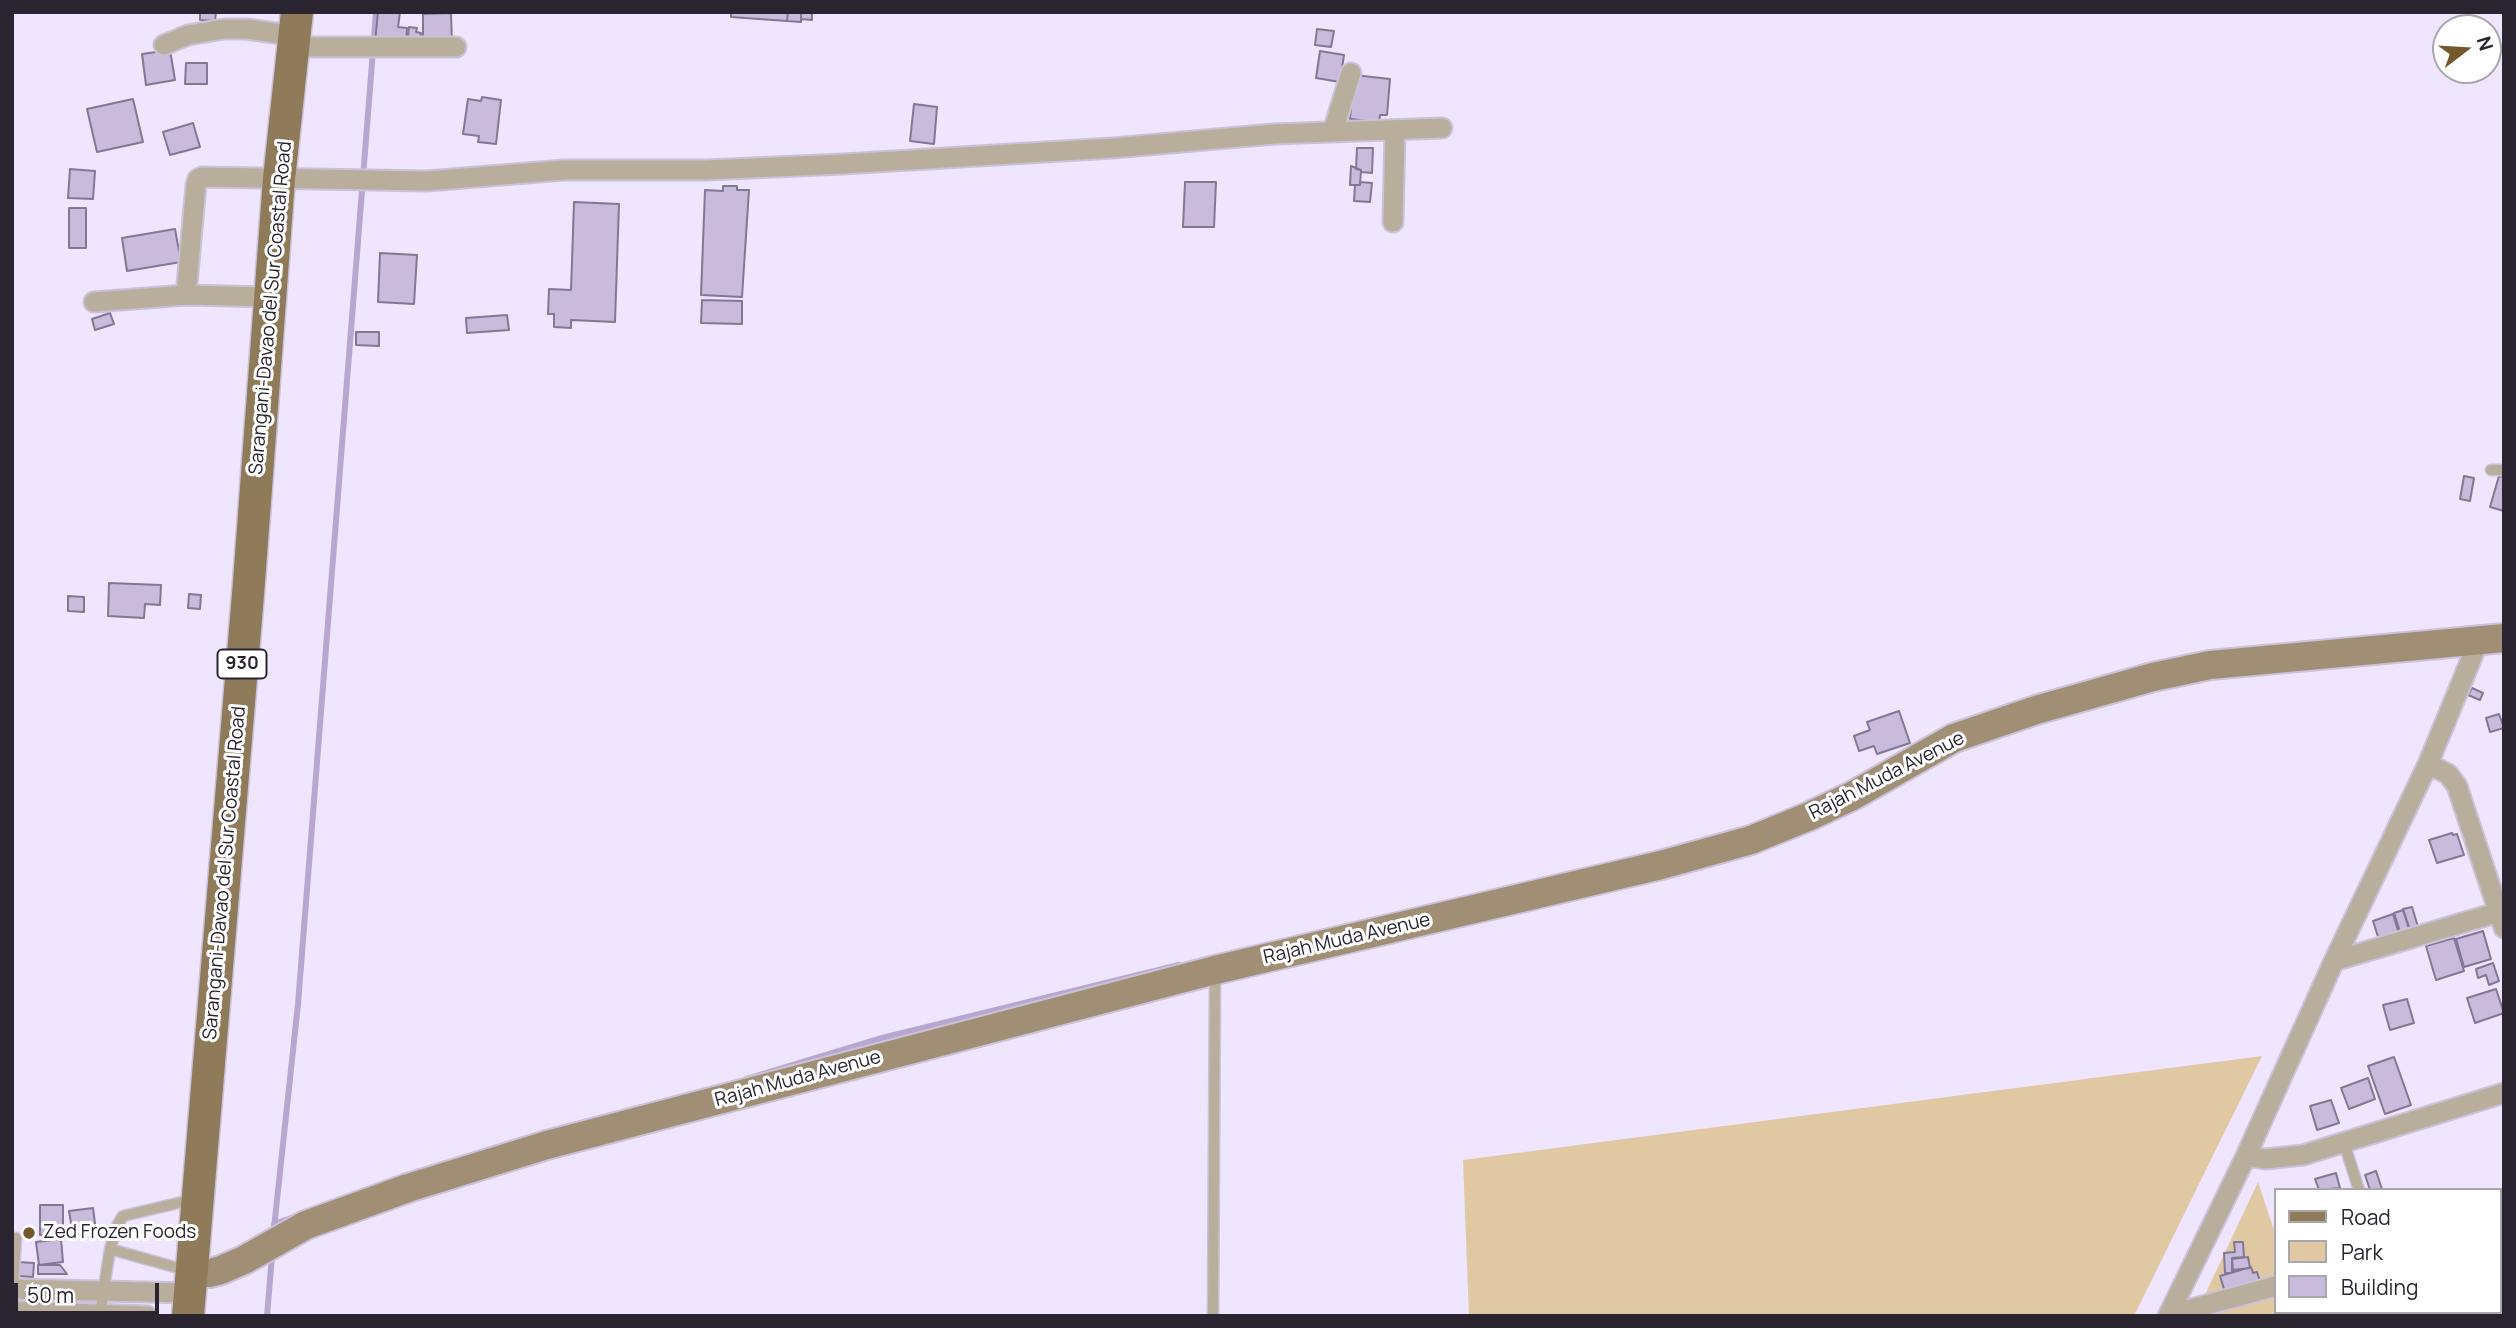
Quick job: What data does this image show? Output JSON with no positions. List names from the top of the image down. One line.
{"streets":{"main road":["Sarangani-Davao del Sur Coastal Road","930"],"street":["Rajah Muda Avenue"]},"crossings":[["Sarangani-Davao del Sur Coastal Road","Rajah Muda Avenue"]],"places":["Zed Frozen Foods"],"legend":["Road","Park","Building"],"scale_bar":"50 m","north":"right"}
